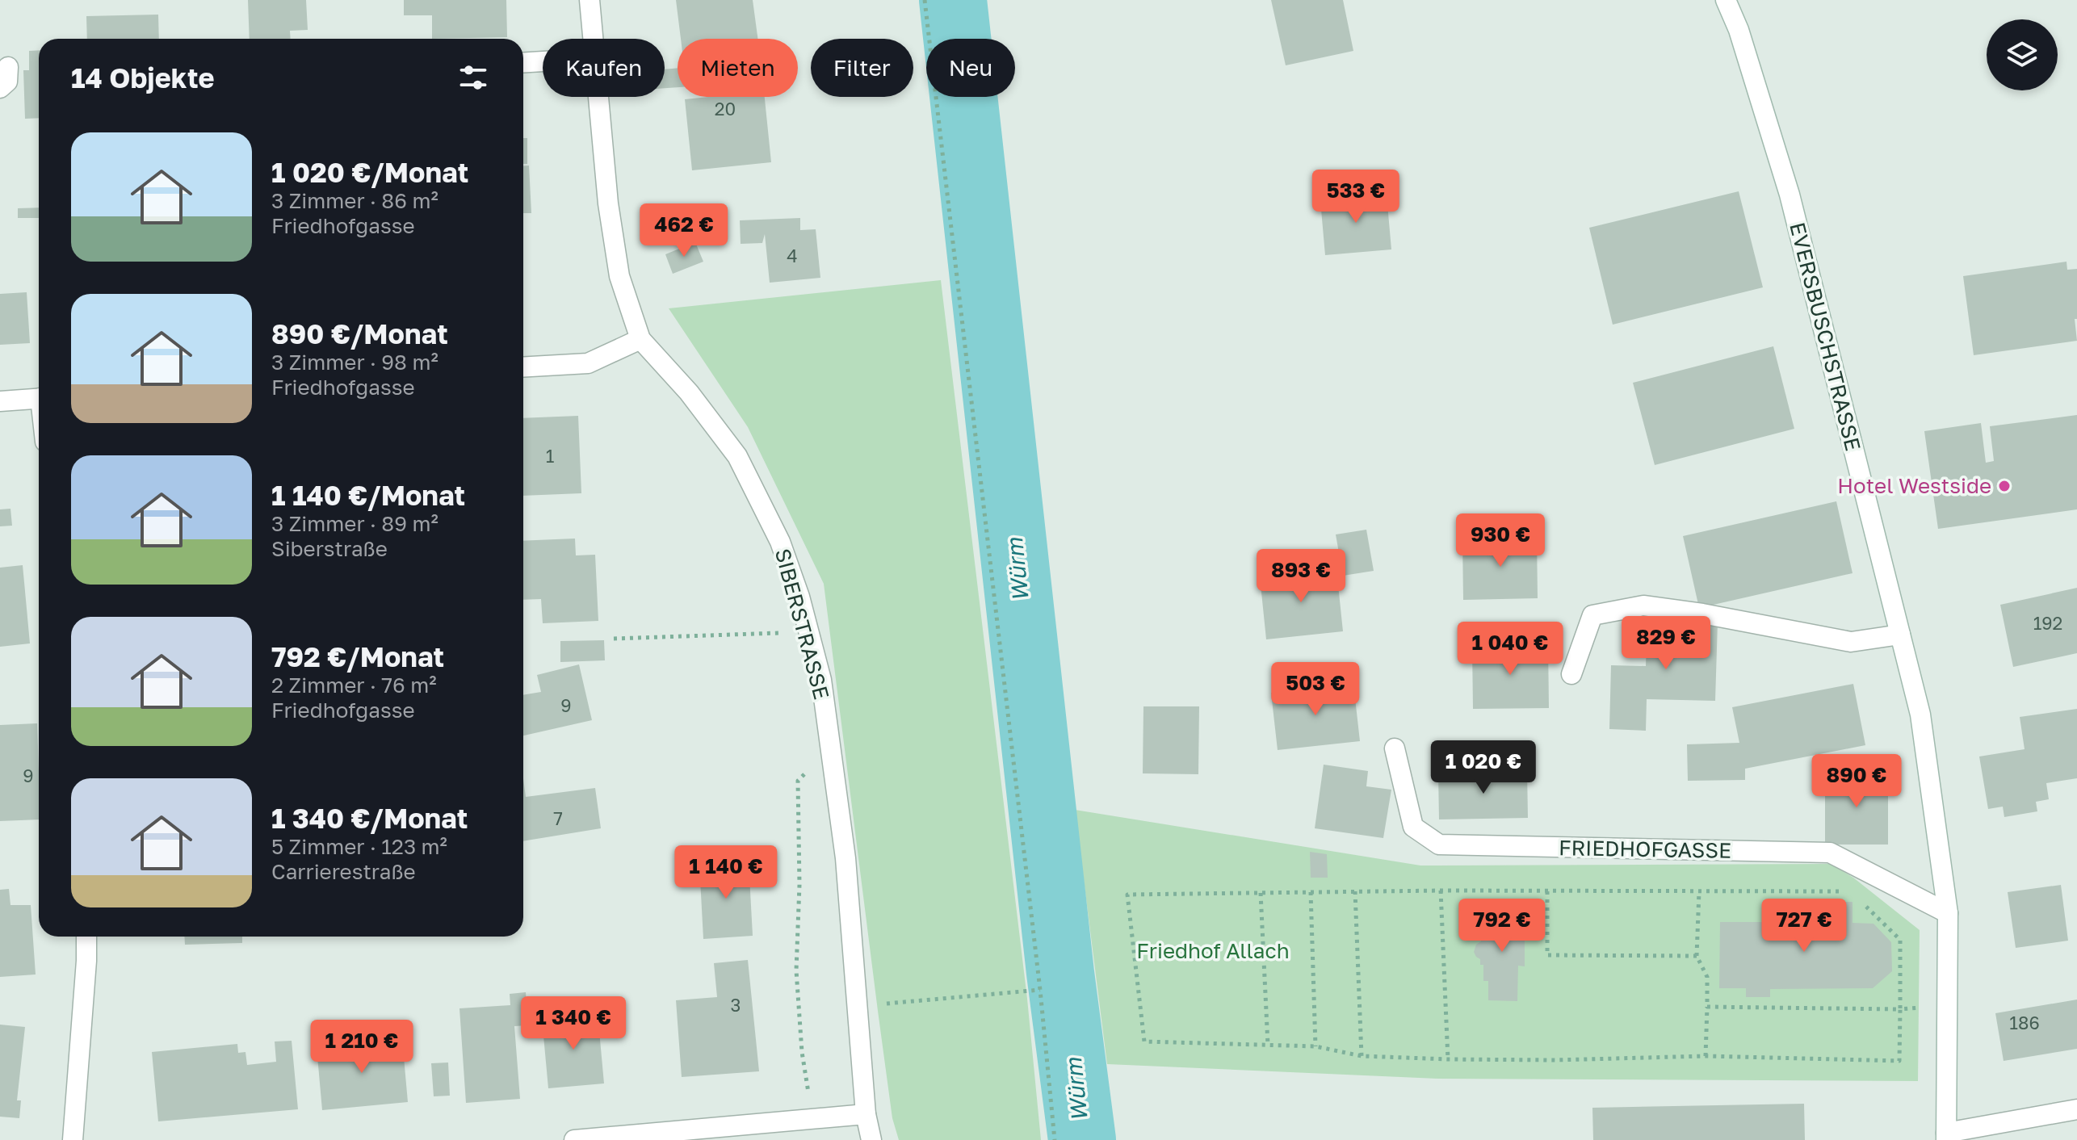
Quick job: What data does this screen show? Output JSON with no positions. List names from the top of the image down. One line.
{"streets":{"street":["EVERSBUSCHSTRASSE","SIBERSTRASSE","FRIEDHOFGASSE"]},"crossings":[["EVERSBUSCHSTRASSE","FRIEDHOFGASSE"]],"water":["Würm"],"parks":["Friedhof Allach"],"places":["Hotel Westside"],"house_numbers":["20","4","1","192","9","9","7","3","186"],"page":{"chip":["Kaufen","Mieten","Filter","Neu"],"heading":"14 Objekte","list":[{"name":"1 020 €/Monat","note":"3 Zimmer · 86 m² · Friedhofgasse"},{"name":"890 €/Monat","note":"3 Zimmer · 98 m² · Friedhofgasse"},{"name":"1 140 €/Monat","note":"3 Zimmer · 89 m² · Siberstraße"},{"name":"792 €/Monat","note":"2 Zimmer · 76 m² · Friedhofgasse"},{"name":"1 340 €/Monat","note":"5 Zimmer · 123 m² · Carrierestraße"}],"price":["533 €","462 €","930 €","893 €","829 €","1 040 €","503 €","1 020 €","890 €","1 140 €","792 €","727 €","1 340 €","1 210 €"]}}
